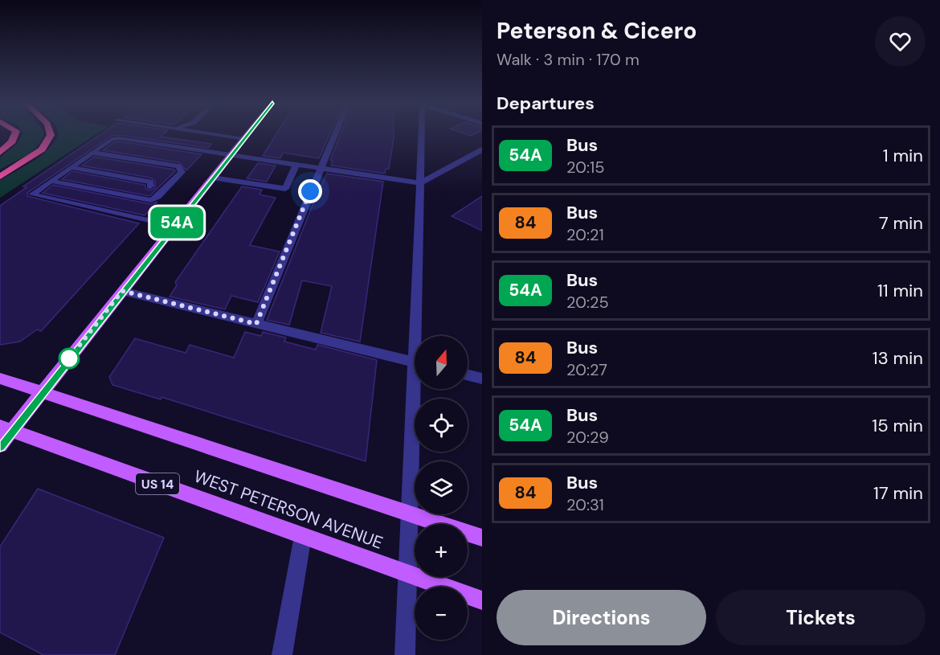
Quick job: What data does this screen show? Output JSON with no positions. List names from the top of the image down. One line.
{"streets":{"main road":["US 14","WEST PETERSON AVENUE"]},"lines":["bus line 54A"],"north":"top","page":{"on_map":"54A","heading":[["Peterson & Cicero","Walk · 3 min · 170 m"],"Departures"],"list":[{"mark":"54A","name":"Bus","note":"20:15","value":"1 min"},{"mark":"84","name":"Bus","note":"20:21","value":"7 min"},{"mark":"54A","name":"Bus","note":"20:25","value":"11 min"},{"mark":"84","name":"Bus","note":"20:27","value":"13 min"},{"mark":"54A","name":"Bus","note":"20:29","value":"15 min"},{"mark":"84","name":"Bus","note":"20:31","value":"17 min"}],"map_buttons":["+","−"],"buttons":["Directions","Tickets"]}}
